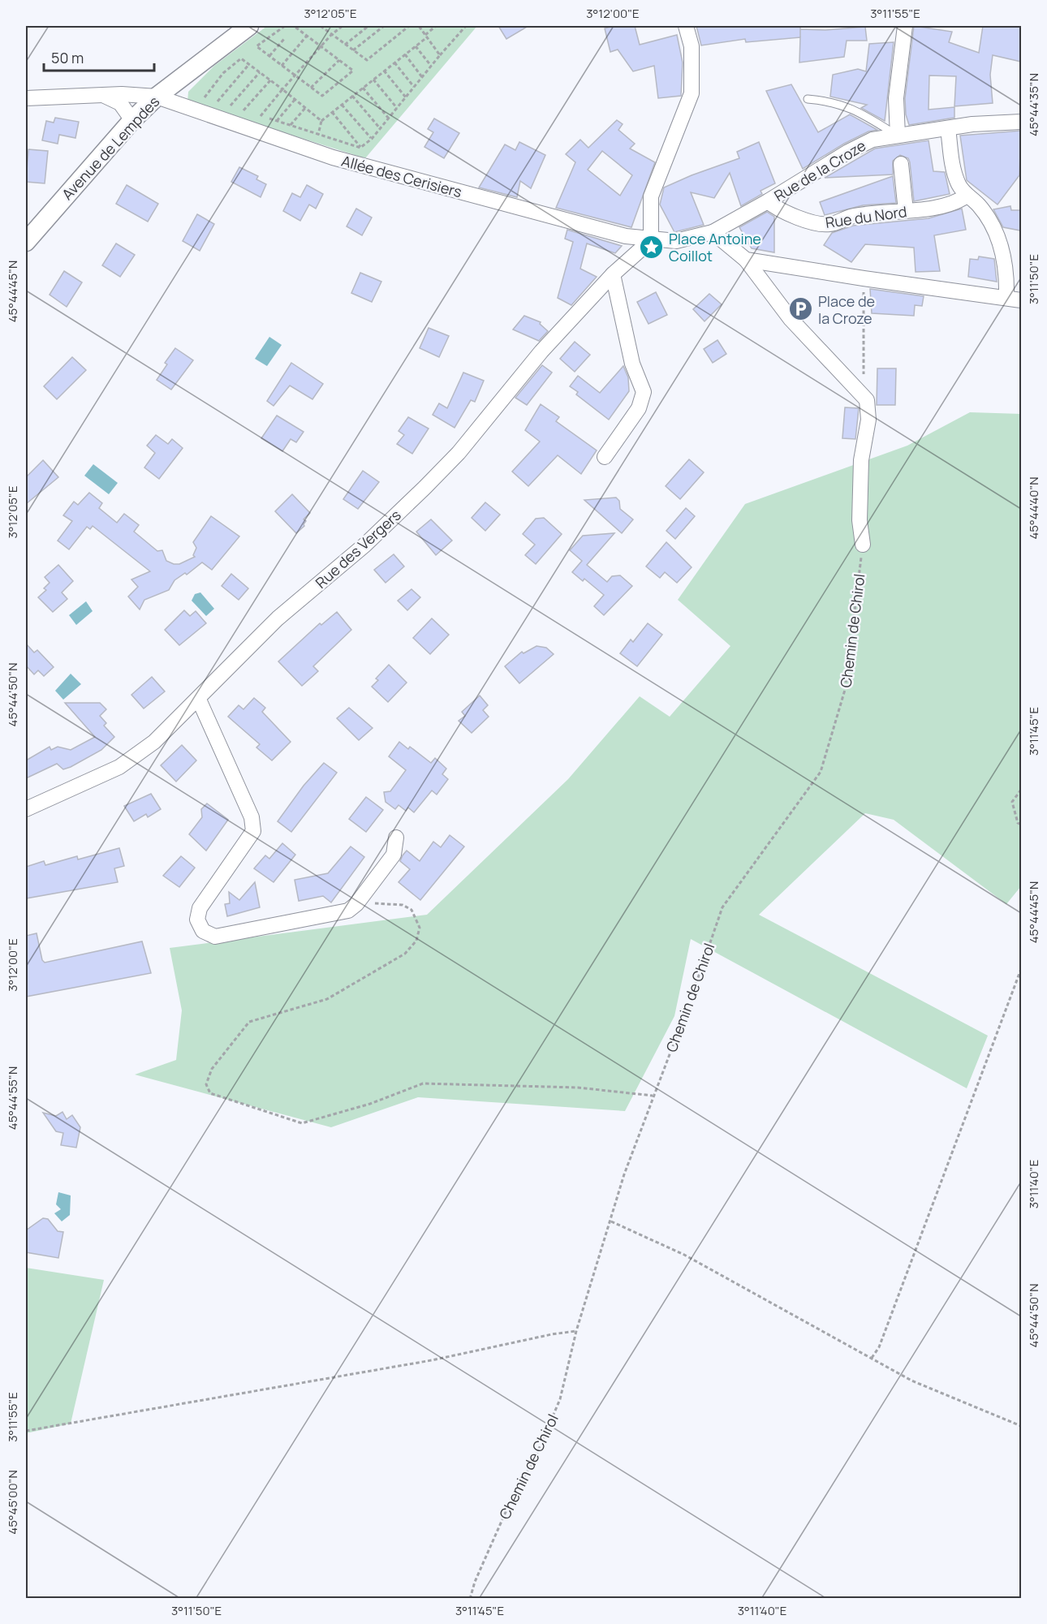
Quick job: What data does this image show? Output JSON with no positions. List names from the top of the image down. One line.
{"streets":{"street":["Avenue de Lempdes","Rue de la Croze","Allée des Cerisiers","Rue du Nord","Rue des Vergers"],"path":["Chemin de Chirol"]},"crossings":[["Avenue de Lempdes","Allée des Cerisiers"],["Rue de la Croze","Rue du Nord"],["Allée des Cerisiers","Rue des Vergers"]],"places":{"place":["Place Antoine Coillot"],"parking":["Place de la Croze"]},"scale_bar":"50 m","coordinates":["3°12'05\"E","3°12'00\"E","3°11'55\"E","45°44'35\"N","3°11'50\"E","45°44'45\"N","45°44'40\"N","45°44'50\"N","3°11'45\"E","45°44'55\"N","3°11'40\"E","45°45'00\"N"]}
